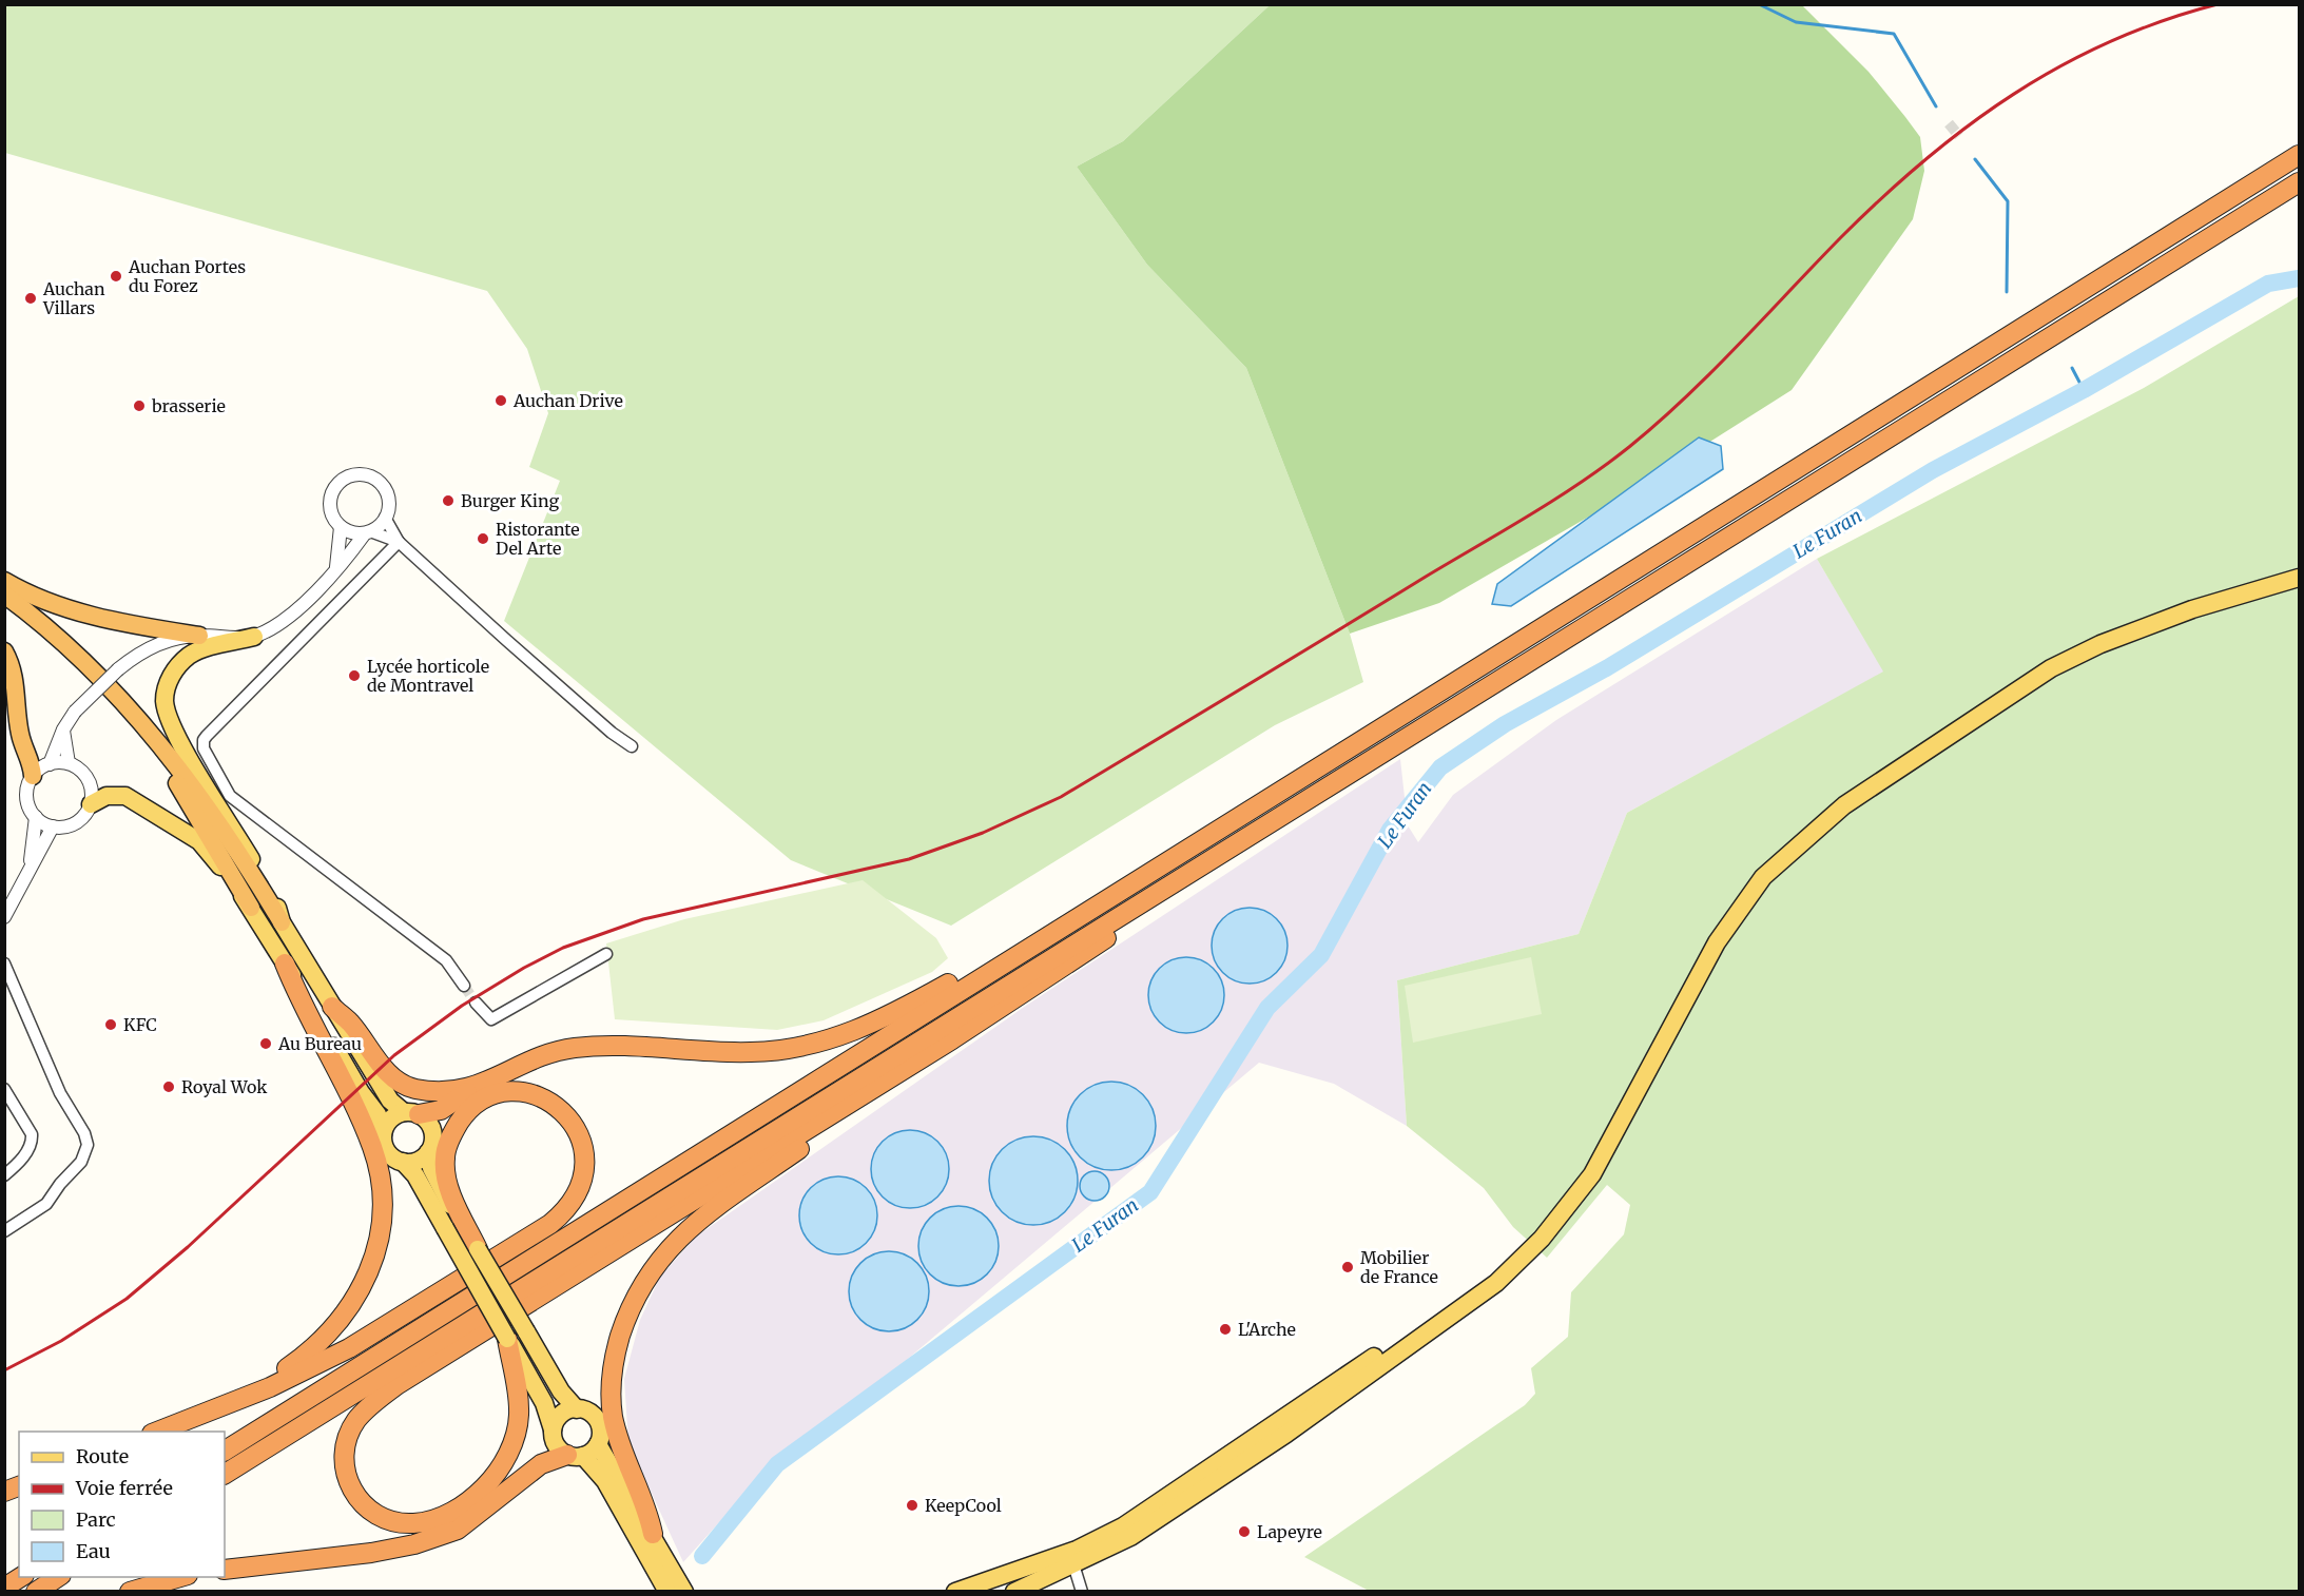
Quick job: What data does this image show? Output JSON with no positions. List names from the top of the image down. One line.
{"water":["Le Furan"],"places":["Auchan Portes du Forez","Auchan Villars","Auchan Drive","brasserie","Burger King","Ristorante Del Arte","Lycée horticole de Montravel","KFC","Au Bureau","Royal Wok","Mobilier de France","L'Arche","KeepCool","Lapeyre"],"legend":["Route","Voie ferrée","Parc","Eau"]}
